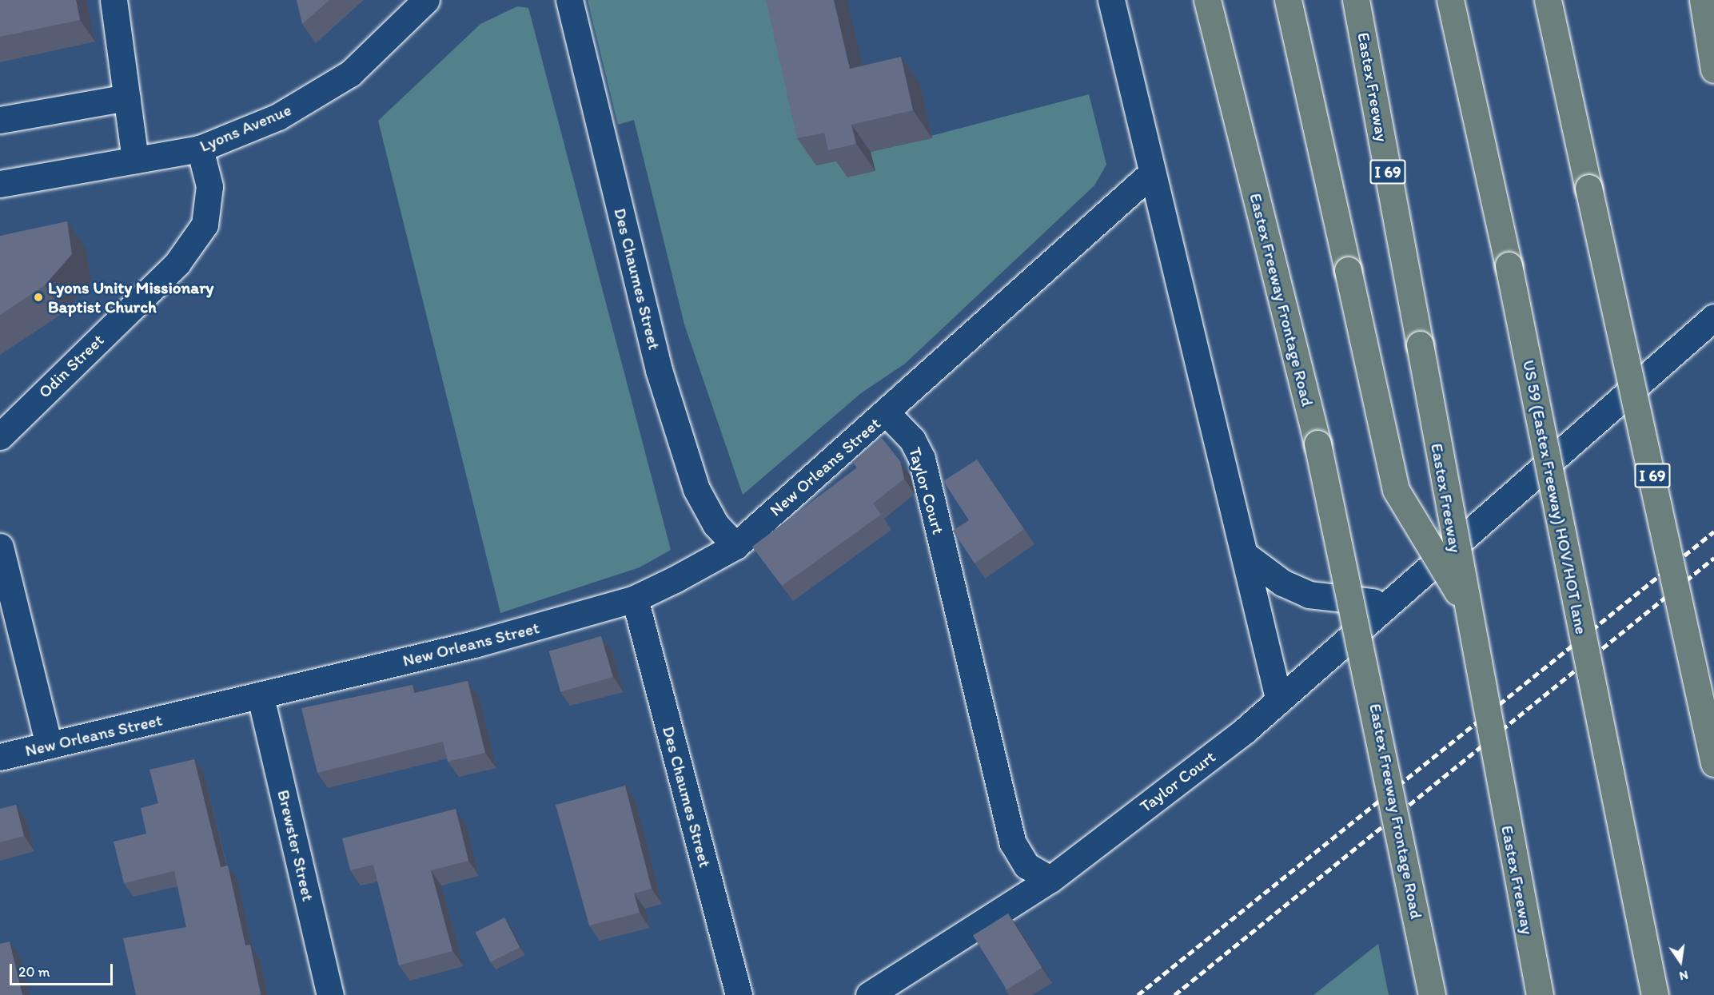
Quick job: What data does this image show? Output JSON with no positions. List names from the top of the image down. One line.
{"streets":{"main road":["Eastex Freeway","I 69","Eastex Freeway Frontage Road","US 59 (Eastex Freeway) HOV/HOT lane"],"street":["Lyons Avenue","Des Chaumes Street","Odin Street","New Orleans Street","Taylor Court","Brewster Street"]},"crossings":[["Lyons Avenue","Odin Street"],["Des Chaumes Street","New Orleans Street"],["New Orleans Street","Taylor Court"],["New Orleans Street","Brewster Street"]],"places":["Lyons Unity Missionary Baptist Church"],"scale_bar":"20 m","north":"bottom"}
